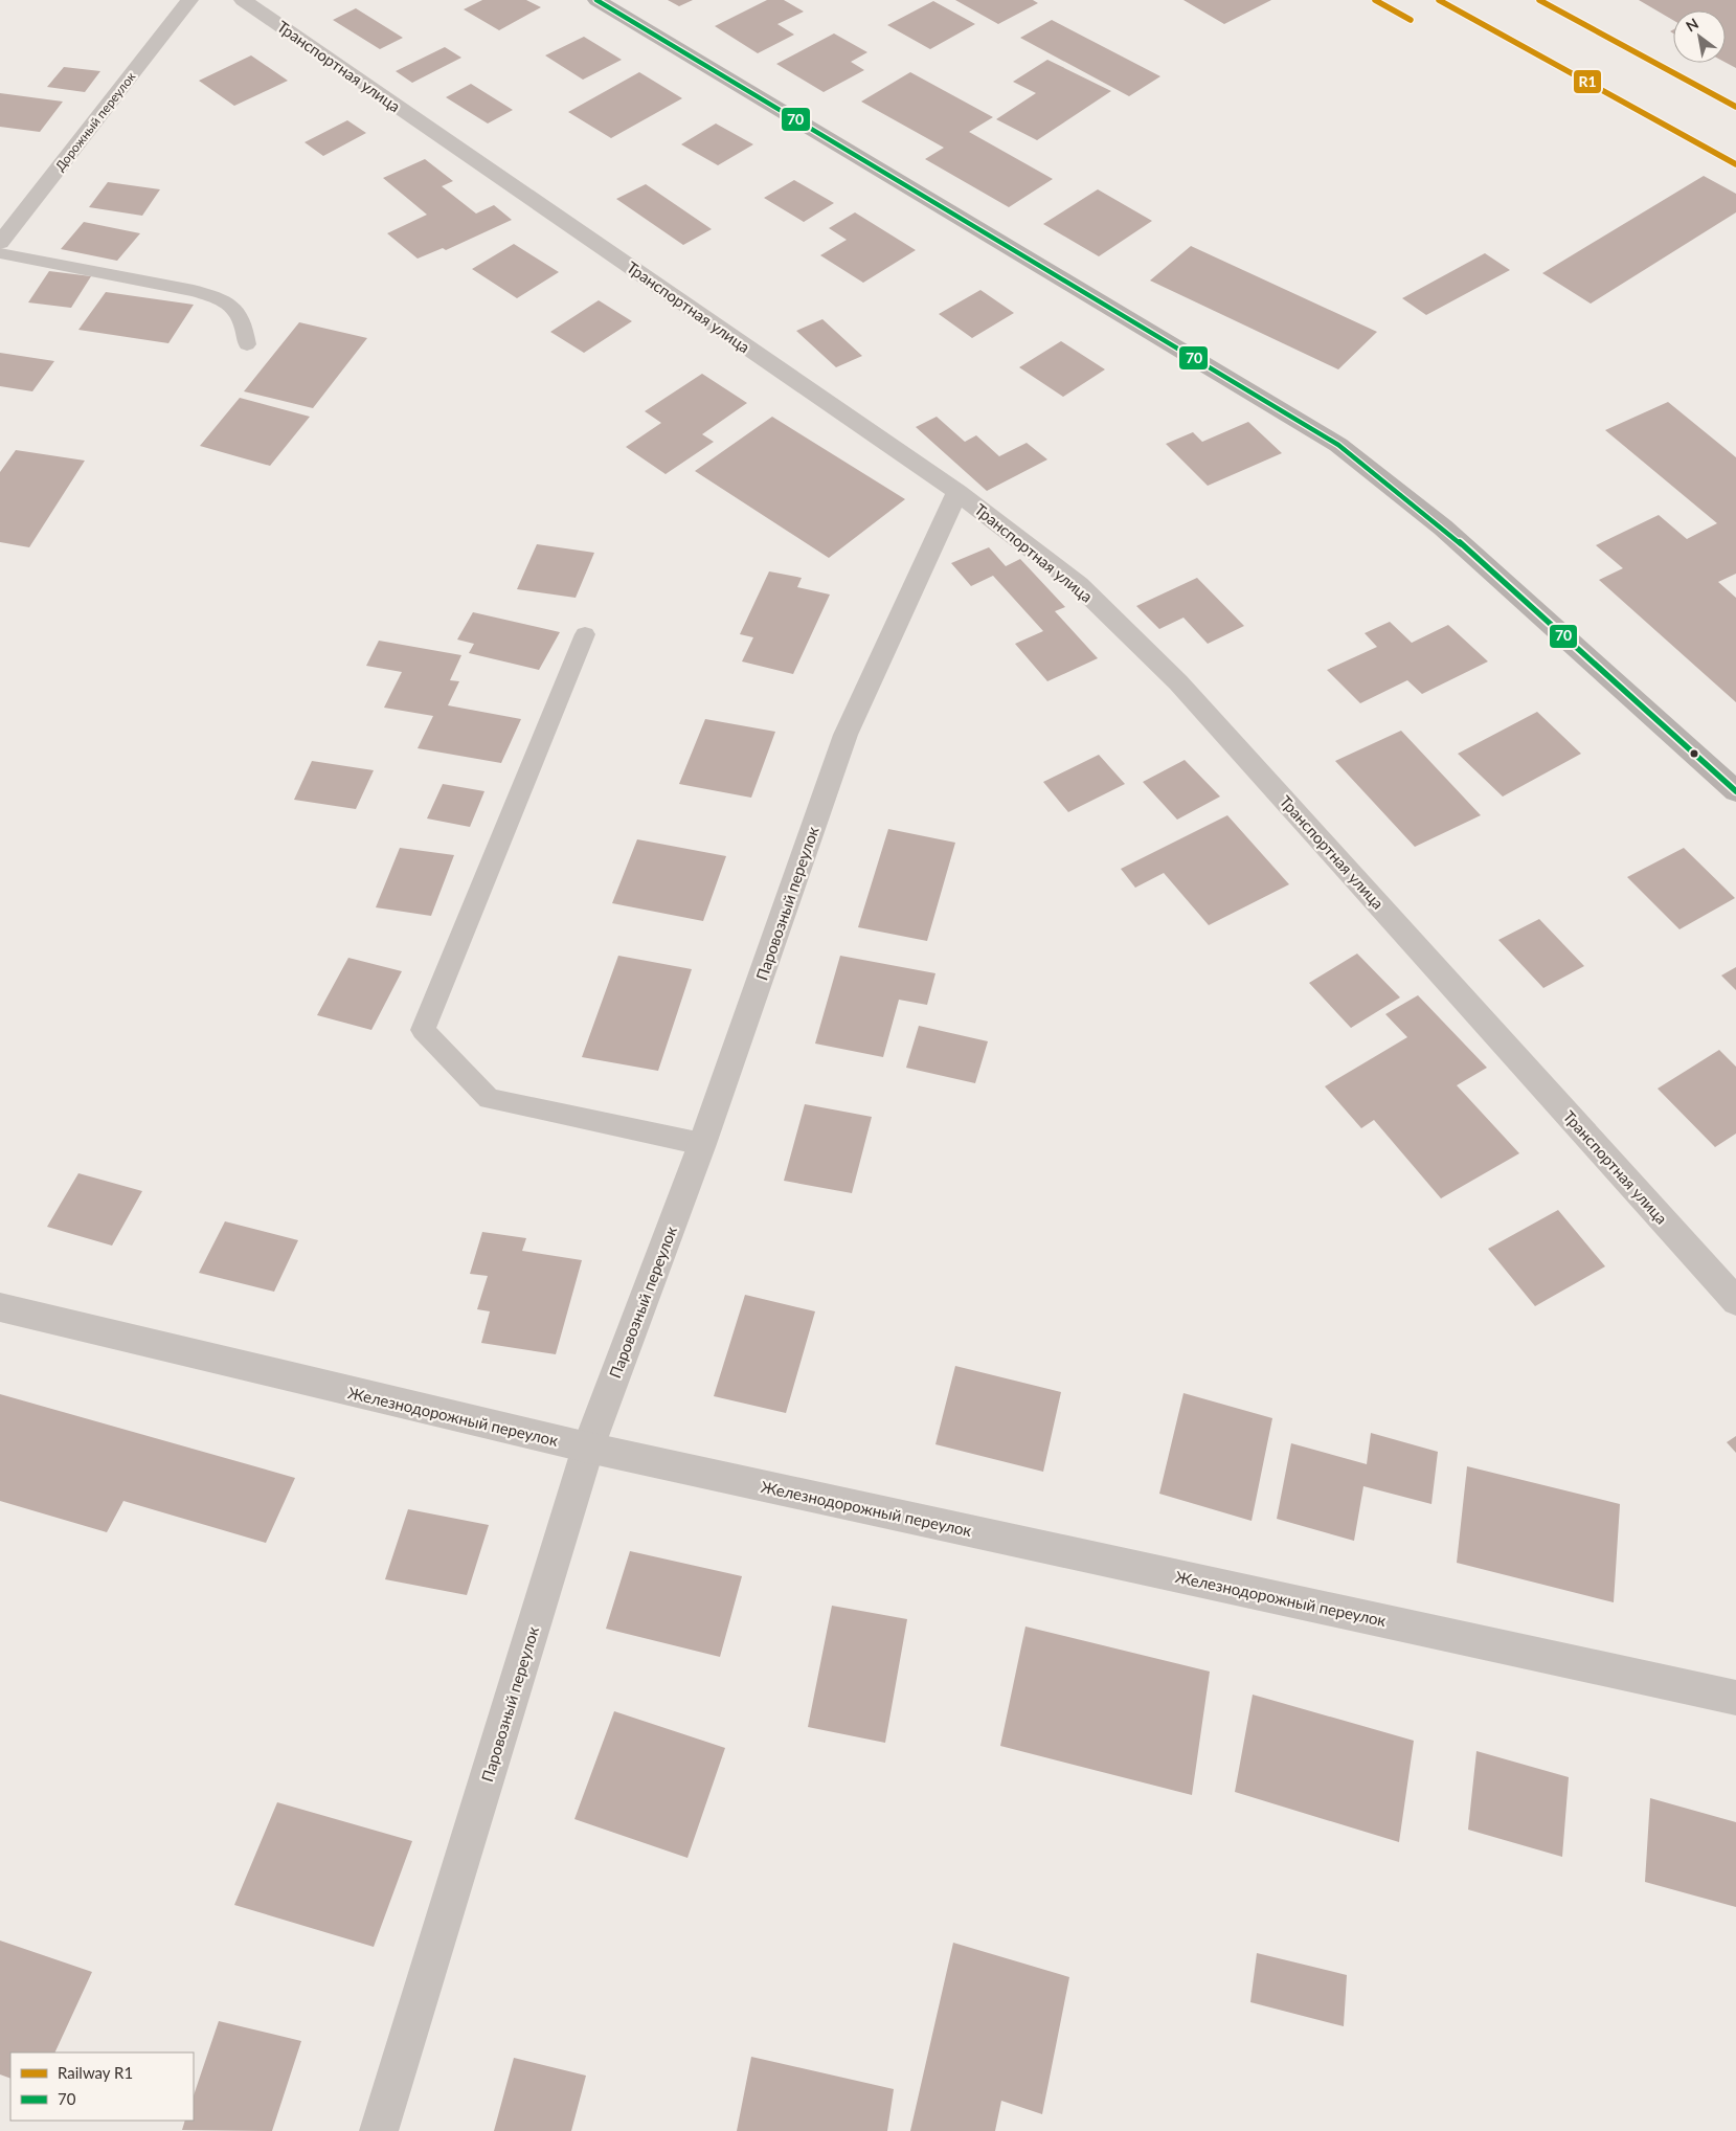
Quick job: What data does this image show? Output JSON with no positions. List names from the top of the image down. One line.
{"streets":{"street":["Транспортная улица","Дорожный переулок","Паровозный переулок","Железнодорожный переулок"]},"crossings":[["Транспортная улица","Паровозный переулок"],["Паровозный переулок","Железнодорожный переулок"]],"lines":["rail line R1","transit line 70"],"legend":["Railway R1","70"],"north":"top left"}
